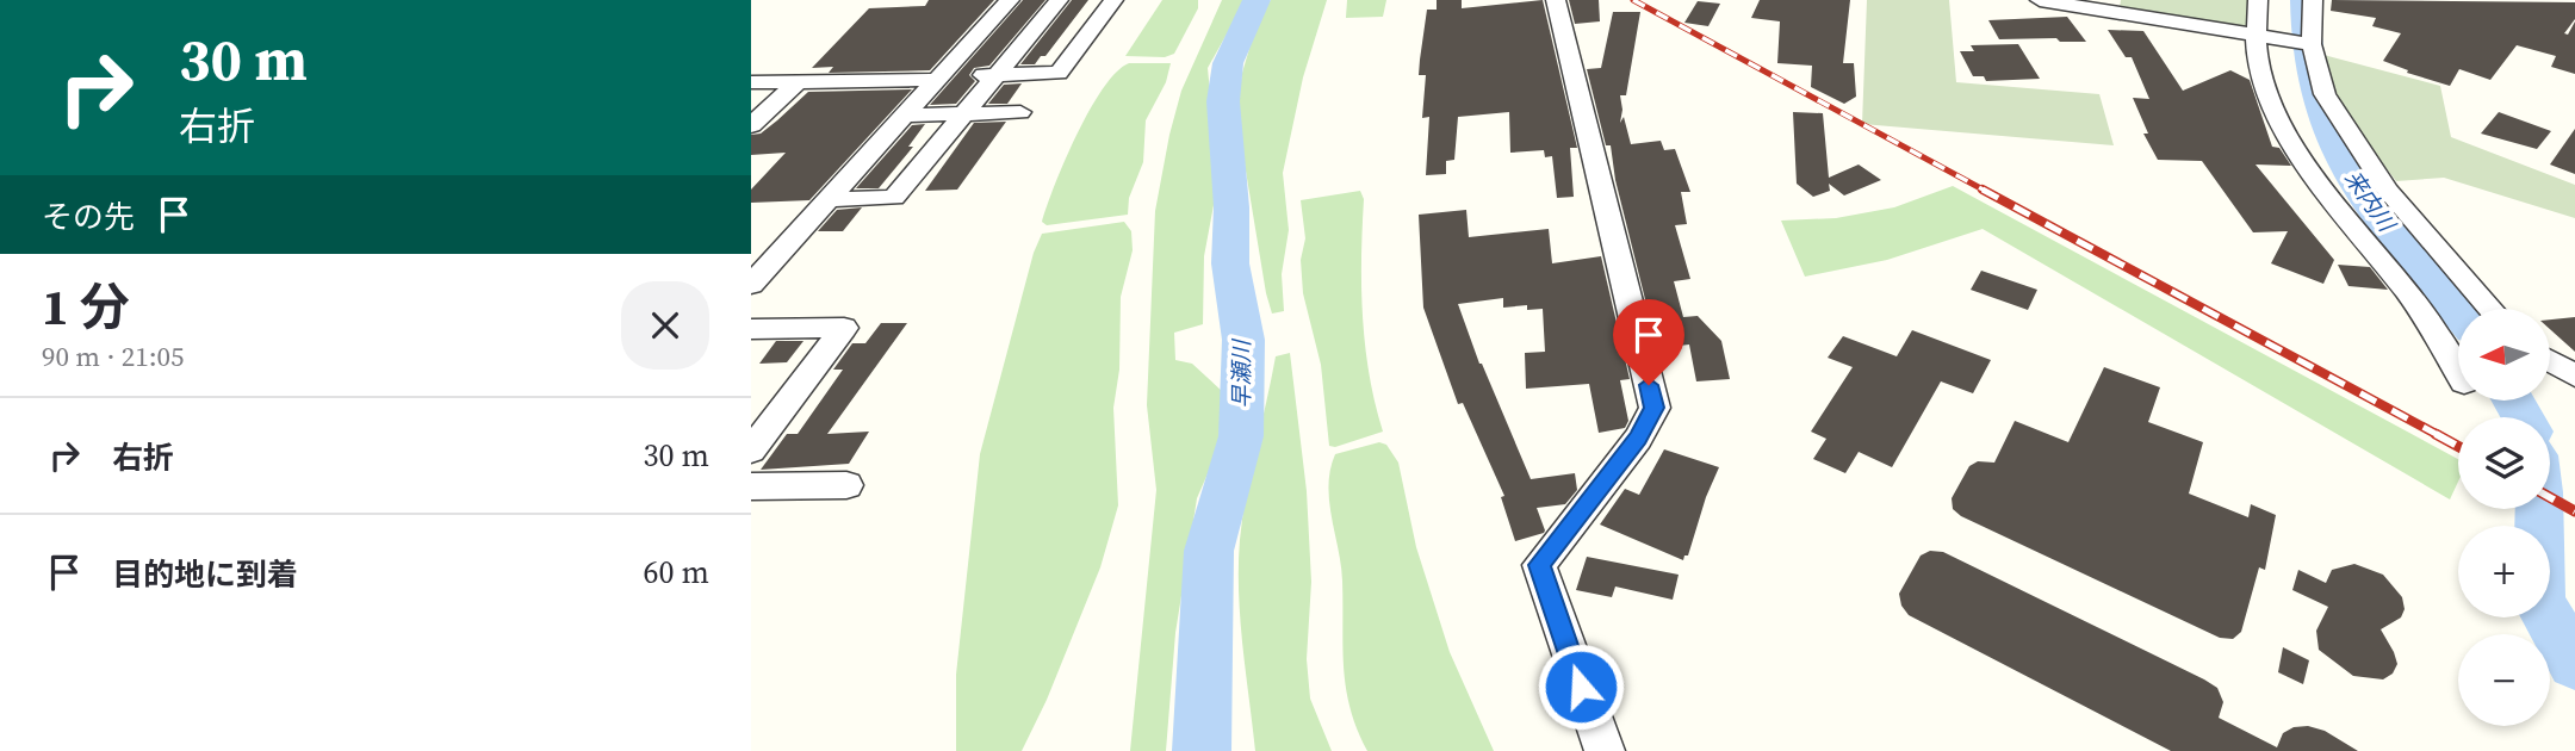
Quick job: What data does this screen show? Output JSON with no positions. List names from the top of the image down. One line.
{"water":["来内川","早瀬川"],"north":"left","page":{"turn":["30 m","右折"],"then":"その先","heading":["1 分","90 m · 21:05"],"map_buttons":["+","−"],"list":[{"name":"右折","value":"30 m"},{"name":"目的地に到着","value":"60 m"}]}}
